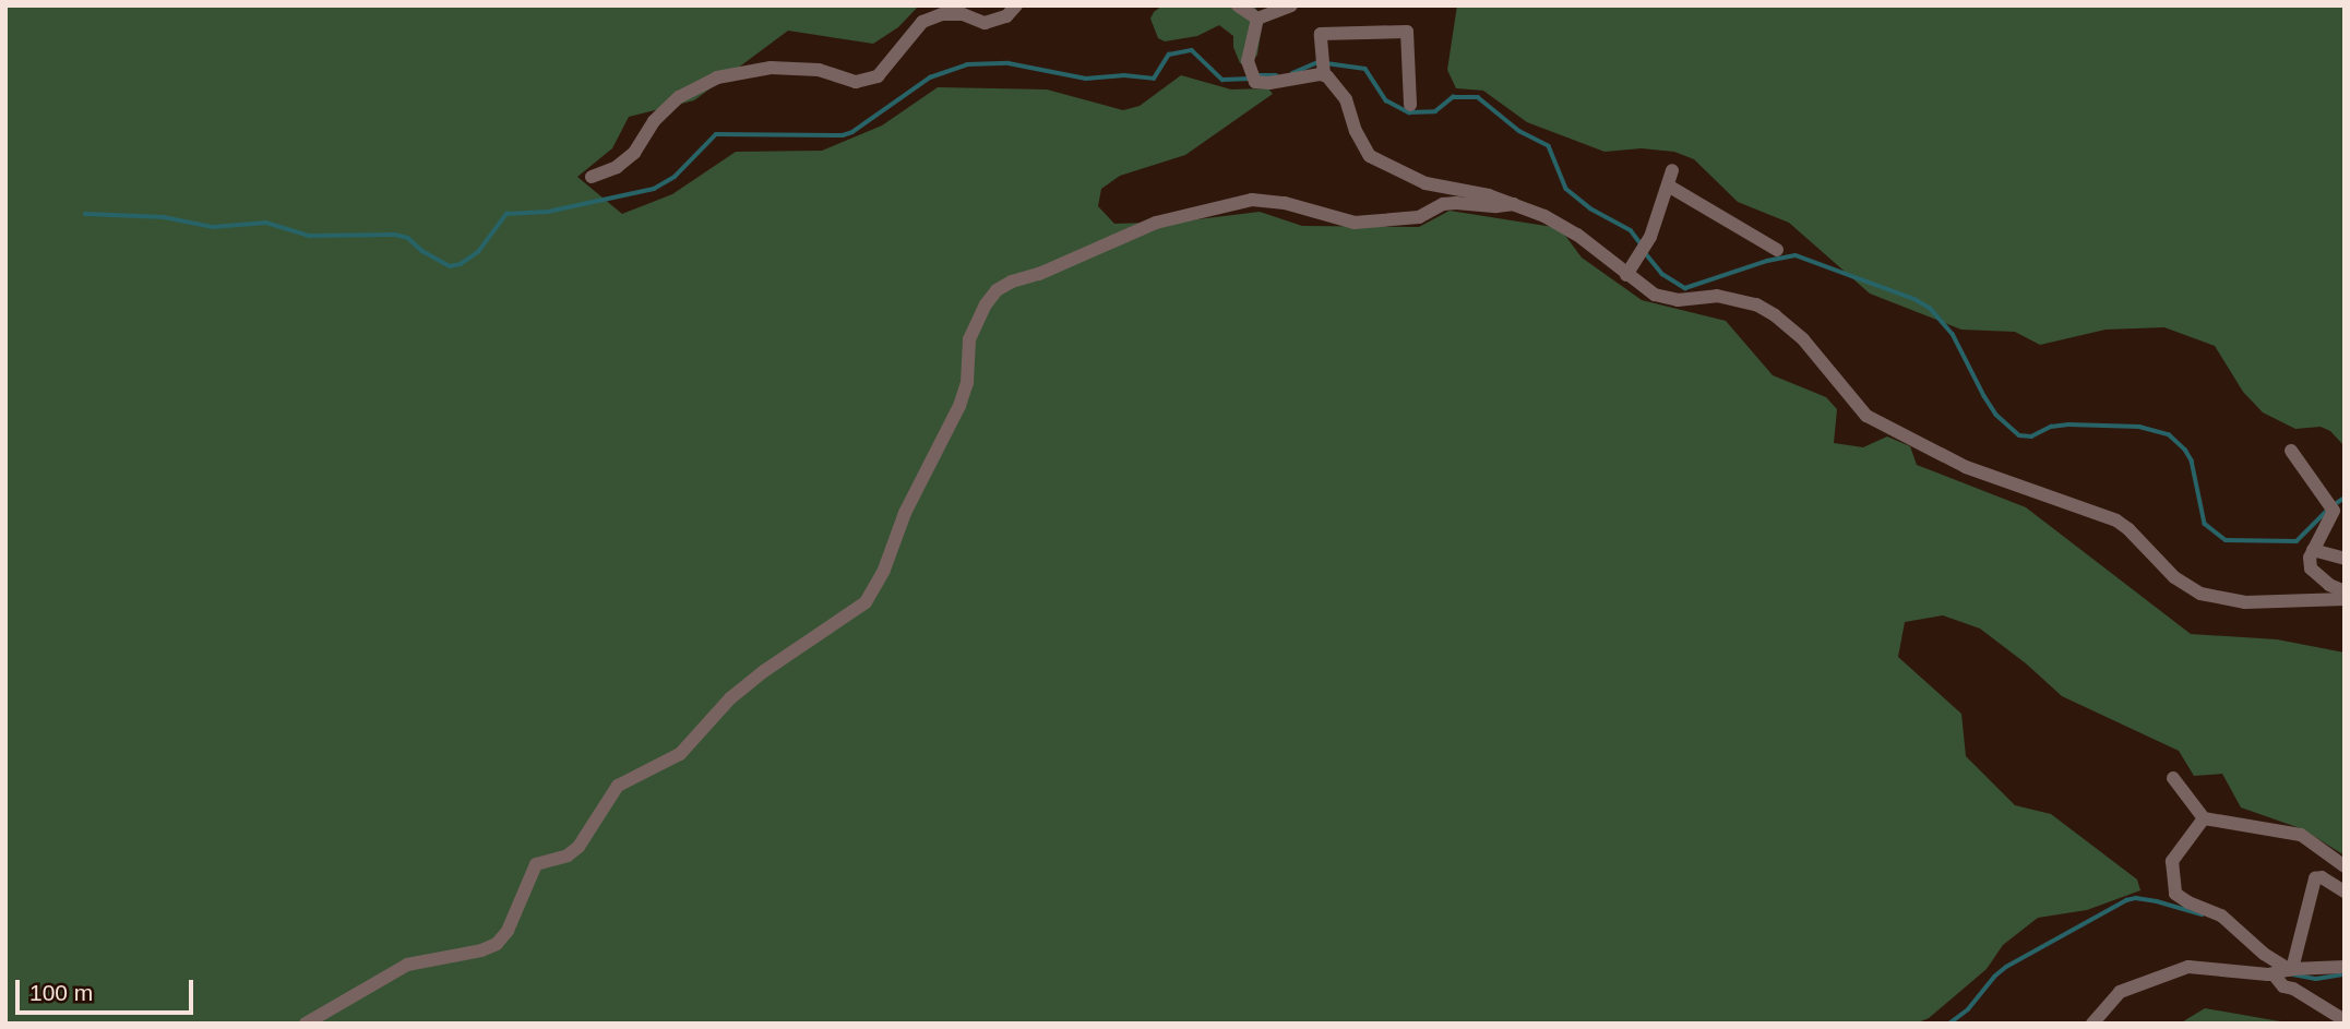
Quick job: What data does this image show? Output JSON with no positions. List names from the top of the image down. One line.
{"scale_bar":"100 m"}
